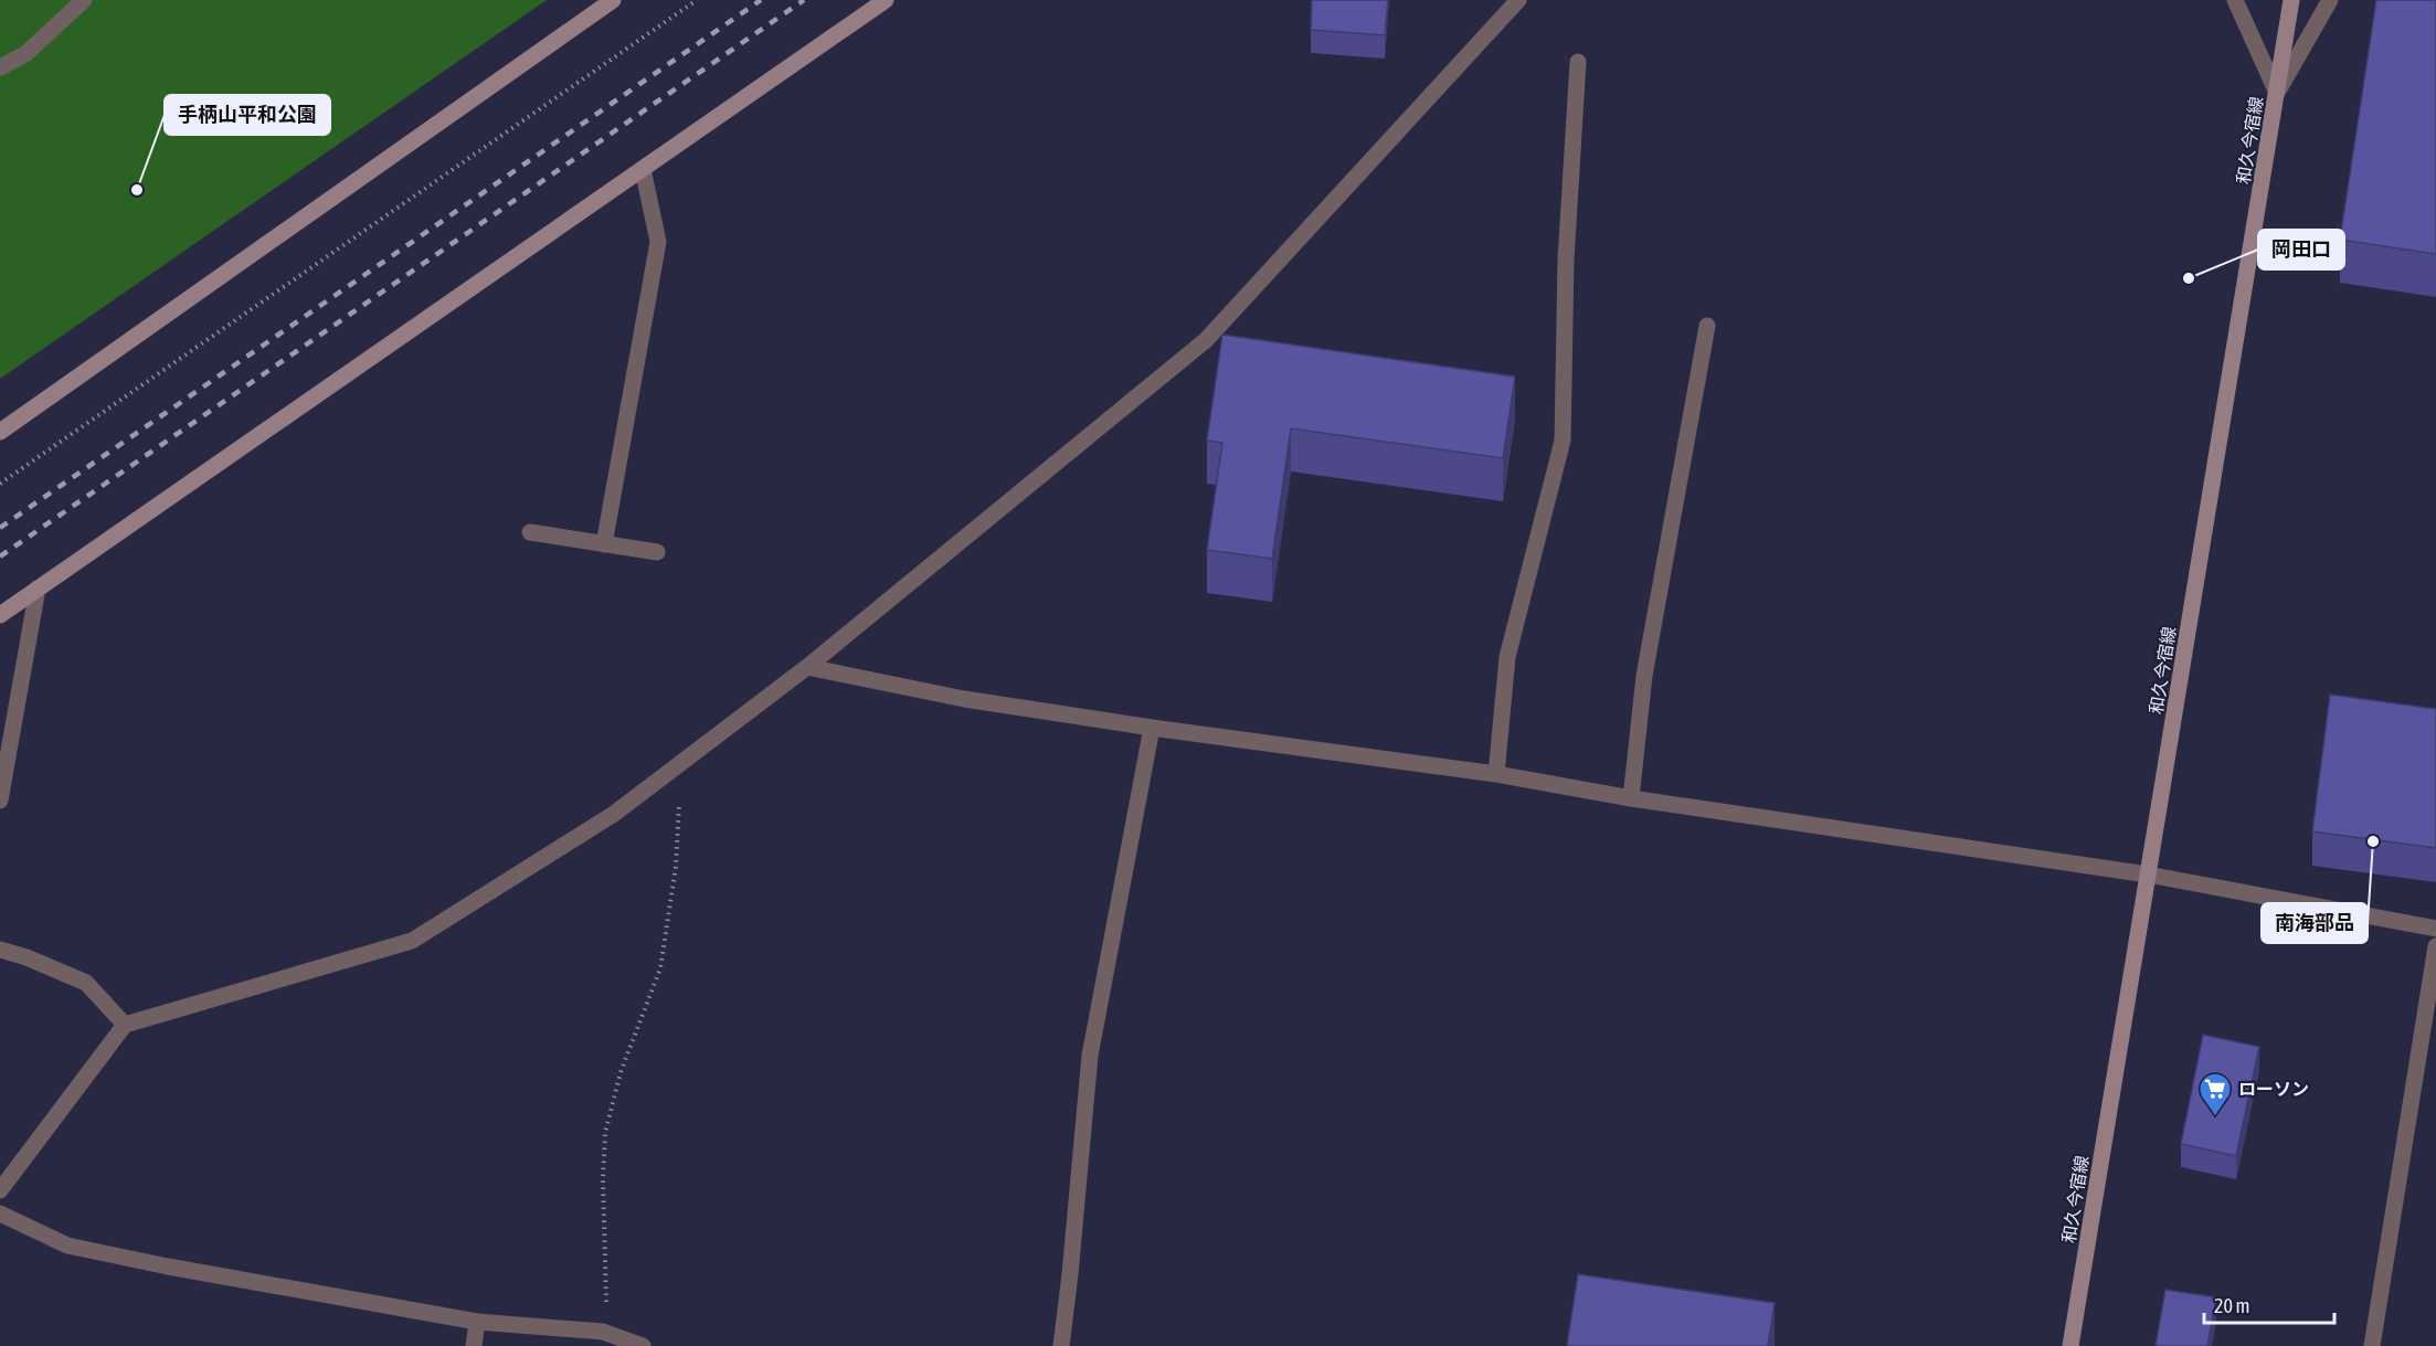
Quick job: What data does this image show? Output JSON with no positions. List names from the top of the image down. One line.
{"streets":{"street":["和久今宿線"]},"places":{"other":["手柄山平和公園","岡田口","南海部品"],"supermarket":["ローソン"]},"scale_bar":"20 m"}
